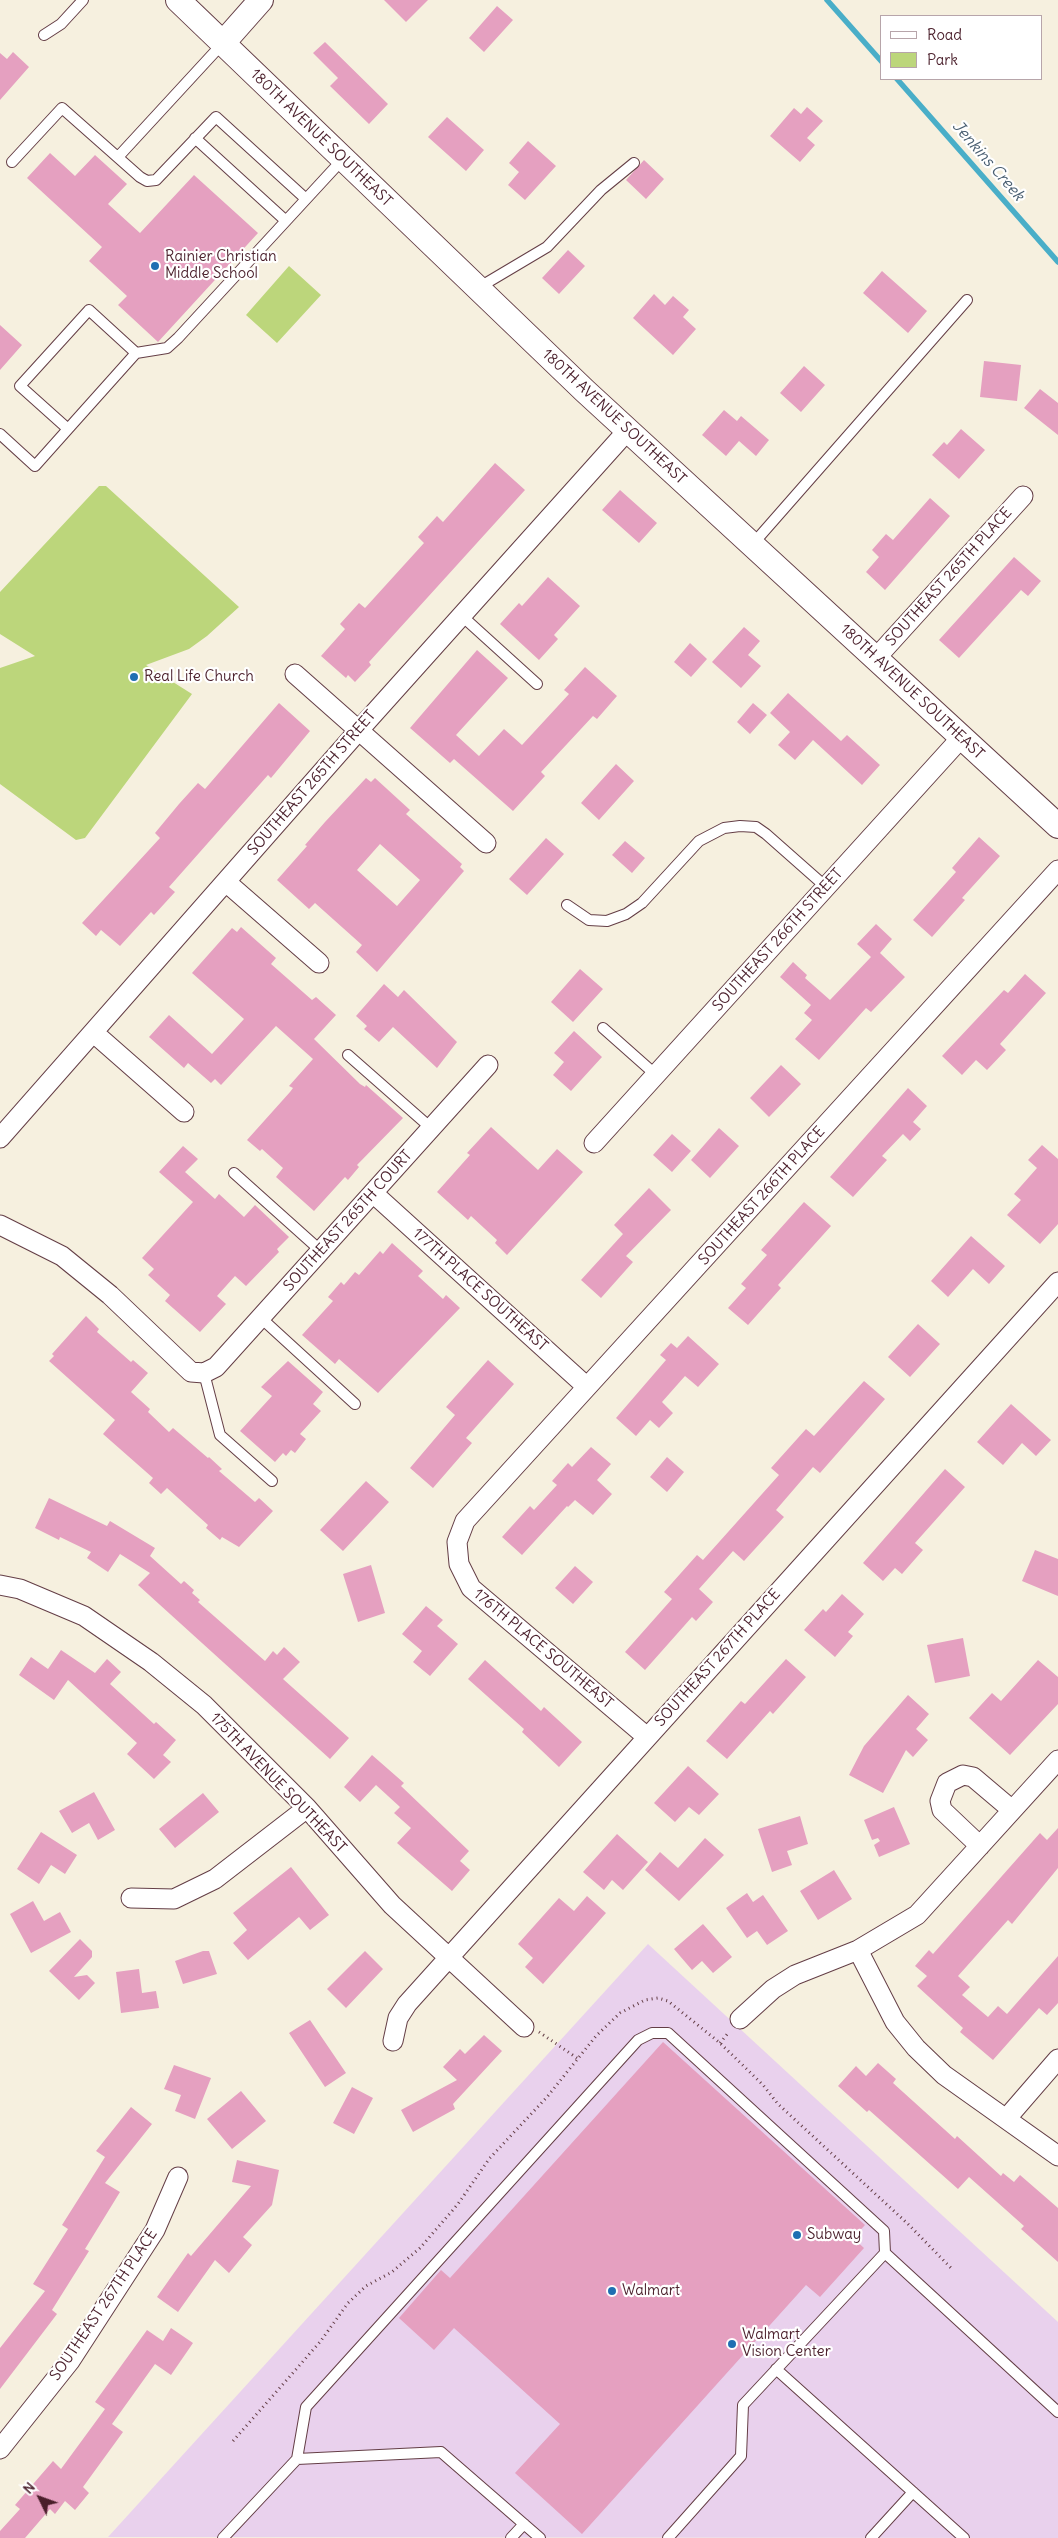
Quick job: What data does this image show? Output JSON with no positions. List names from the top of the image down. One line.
{"streets":{"street":["180TH AVENUE SOUTHEAST","SOUTHEAST 265TH PLACE","SOUTHEAST 265TH STREET","SOUTHEAST 266TH STREET","SOUTHEAST 266TH PLACE","SOUTHEAST 265TH COURT","177TH PLACE SOUTHEAST","176TH PLACE SOUTHEAST","SOUTHEAST 267TH PLACE","175TH AVENUE SOUTHEAST"]},"crossings":[["180TH AVENUE SOUTHEAST","SOUTHEAST 265TH PLACE"],["180TH AVENUE SOUTHEAST","SOUTHEAST 265TH STREET"],["180TH AVENUE SOUTHEAST","SOUTHEAST 266TH STREET"],["SOUTHEAST 266TH PLACE","177TH PLACE SOUTHEAST"],["SOUTHEAST 266TH PLACE","176TH PLACE SOUTHEAST"],["SOUTHEAST 265TH COURT","177TH PLACE SOUTHEAST"],["176TH PLACE SOUTHEAST","SOUTHEAST 267TH PLACE"],["SOUTHEAST 267TH PLACE","175TH AVENUE SOUTHEAST"]],"water":["Jenkins Creek"],"places":["Rainier Christian Middle School","Real Life Church","Subway","Walmart","Walmart Vision Center"],"legend":["Road","Park"],"north":"top left"}
